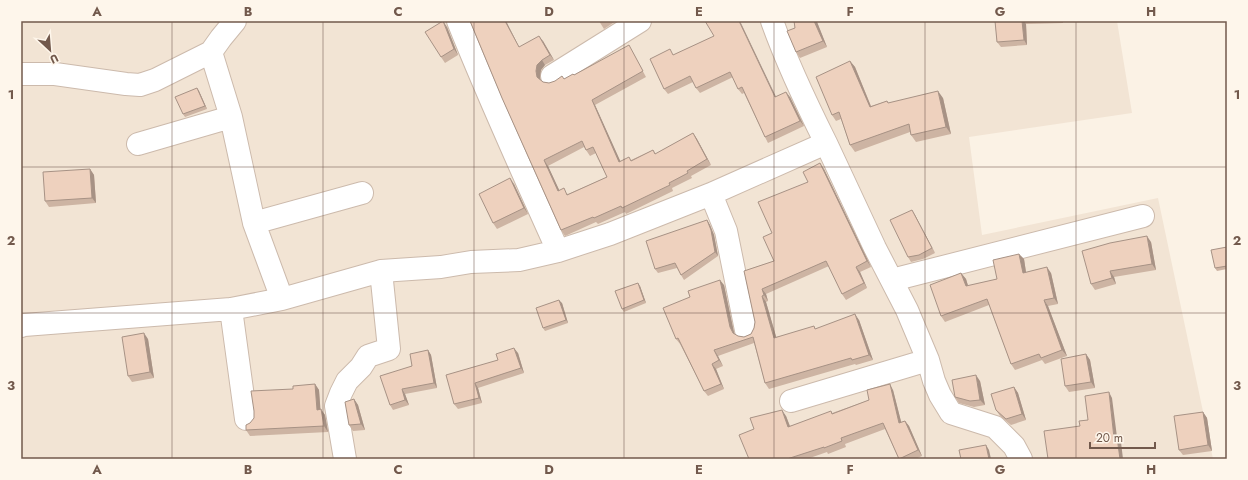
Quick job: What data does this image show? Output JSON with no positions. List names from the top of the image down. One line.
{"scale_bar":"20 m","north":"bottom right","grid":{"columns":["A","B","C","D","E","F","G","H"],"rows":["1","2","3"]}}
